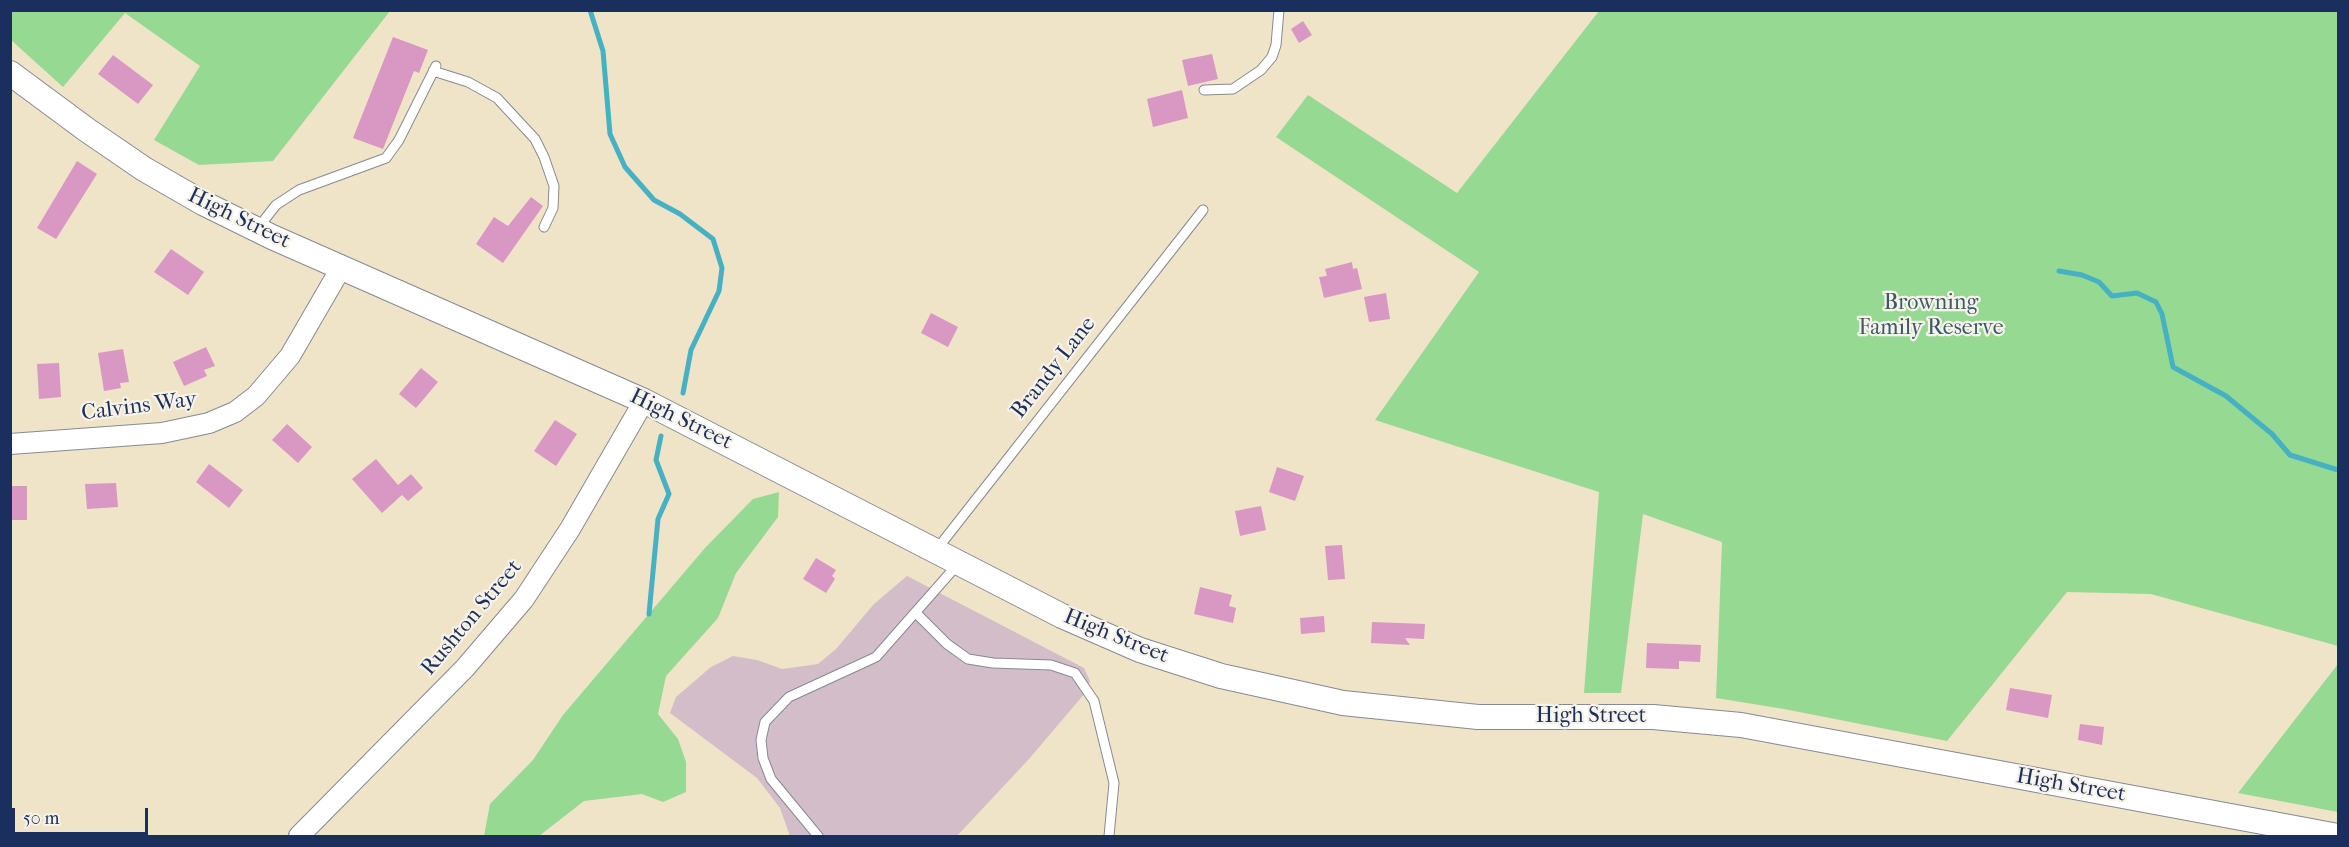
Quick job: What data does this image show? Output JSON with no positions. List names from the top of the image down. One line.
{"streets":{"street":["High Street","Calvins Way","Rushton Street"],"lane":["Brandy Lane"]},"crossings":[["High Street","Brandy Lane"],["High Street","Calvins Way"],["High Street","Rushton Street"]],"parks":["Browning Family Reserve"],"scale_bar":"50 m"}
